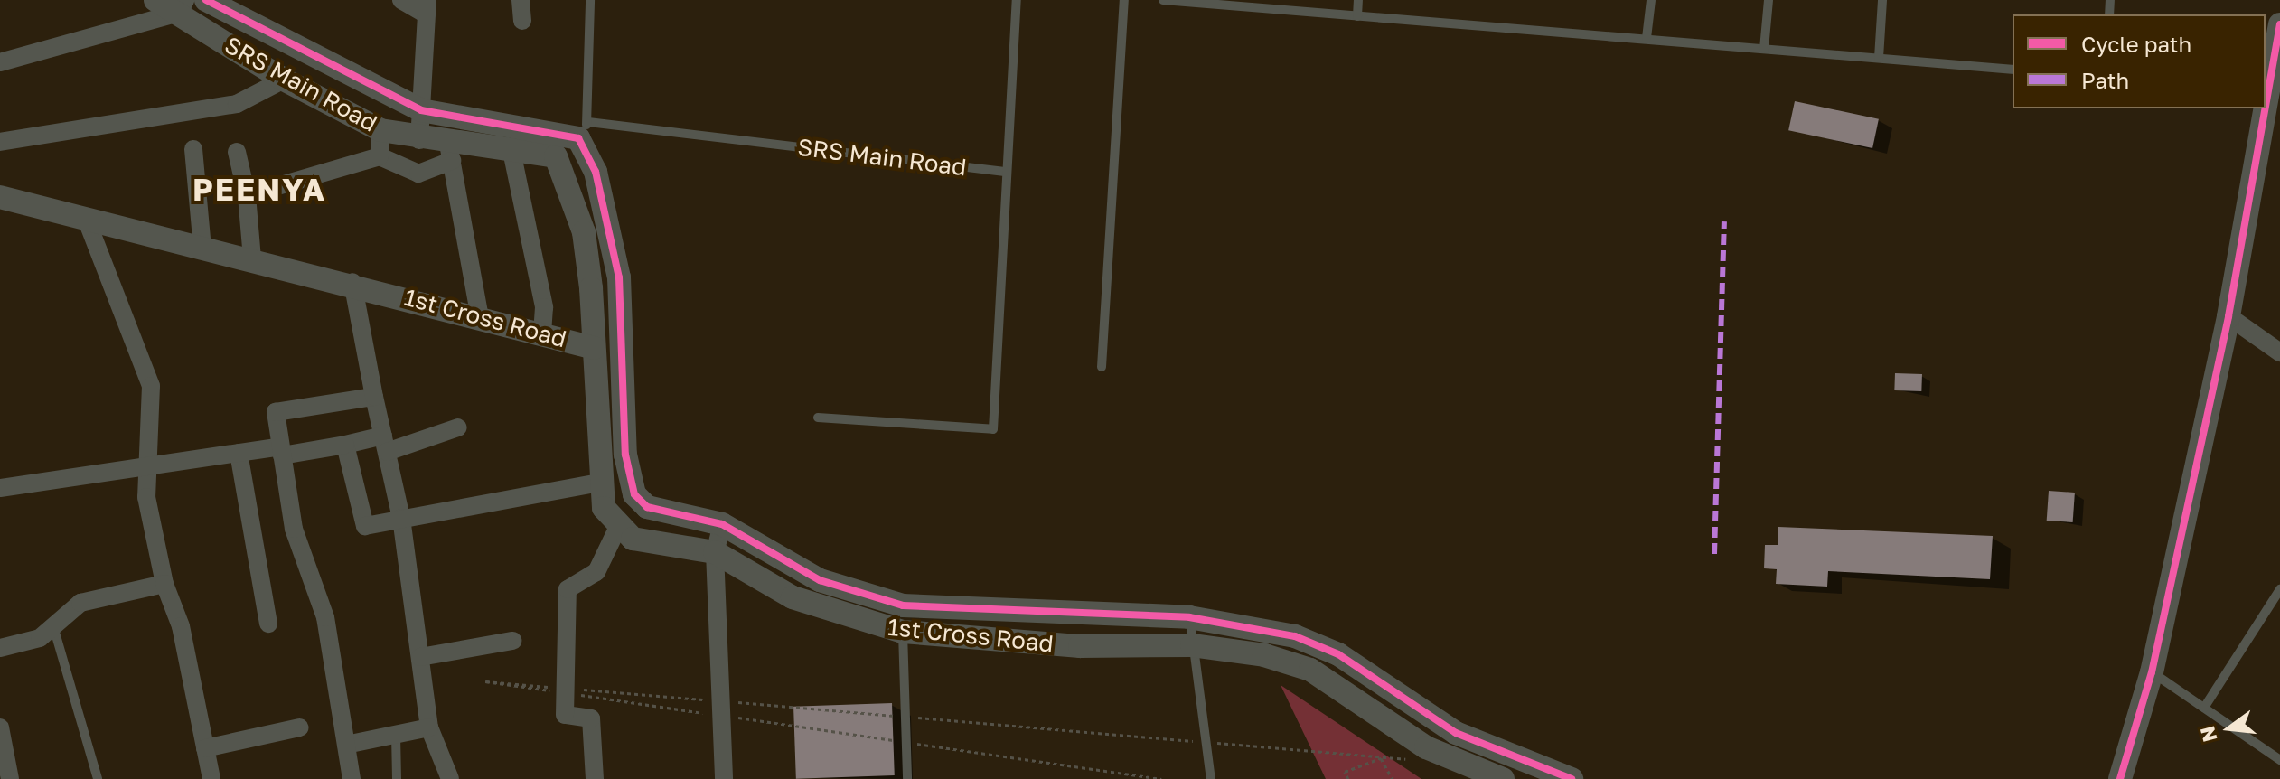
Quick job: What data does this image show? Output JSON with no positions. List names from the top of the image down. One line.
{"streets":{"street":["SRS Main Road","1st Cross Road"]},"districts":["PEENYA"],"legend":["Cycle path","Path"],"north":"left"}
